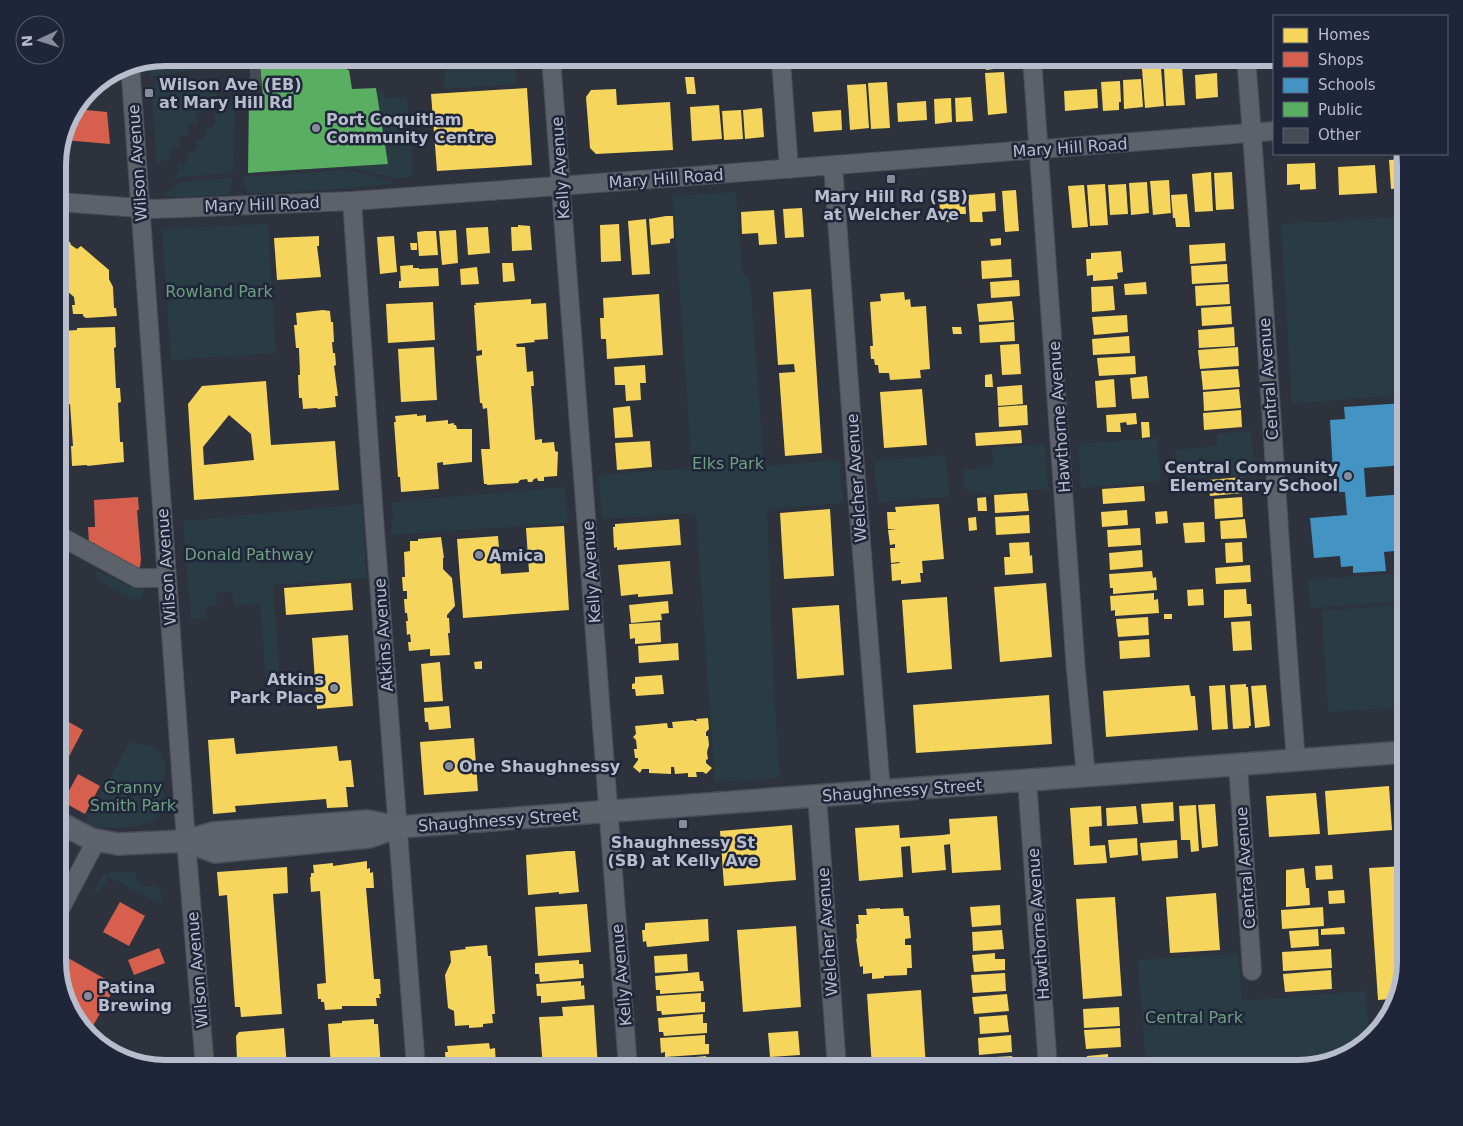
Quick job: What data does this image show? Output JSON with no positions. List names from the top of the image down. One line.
{"streets":{"main road":["Shaughnessy Street"],"street":["Mary Hill Road","Wilson Avenue","Kelly Avenue","Central Avenue","Hawthorne Avenue","Welcher Avenue","Atkins Avenue"]},"crossings":[["Mary Hill Road","Wilson Avenue"],["Mary Hill Road","Kelly Avenue"],["Mary Hill Road","Central Avenue"],["Mary Hill Road","Hawthorne Avenue"],["Mary Hill Road","Welcher Avenue"],["Mary Hill Road","Atkins Avenue"],["Wilson Avenue","Shaughnessy Street"],["Kelly Avenue","Shaughnessy Street"],["Central Avenue","Shaughnessy Street"],["Hawthorne Avenue","Shaughnessy Street"],["Welcher Avenue","Shaughnessy Street"],["Atkins Avenue","Shaughnessy Street"]],"parks":["Rowland Park","Elks Park","Donald Pathway","Granny Smith Park","Central Park"],"places":{"transit":["Wilson Ave (EB) at Mary Hill Rd","Mary Hill Rd (SB) at Welcher Ave","Shaughnessy St (SB) at Kelly Ave"],"other":["Port Coquitlam Community Centre","Central Community Elementary School","Amica","Atkins Park Place","One Shaughnessy","Patina Brewing"]},"legend":["Homes","Shops","Schools","Public","Other"],"north":"left"}
